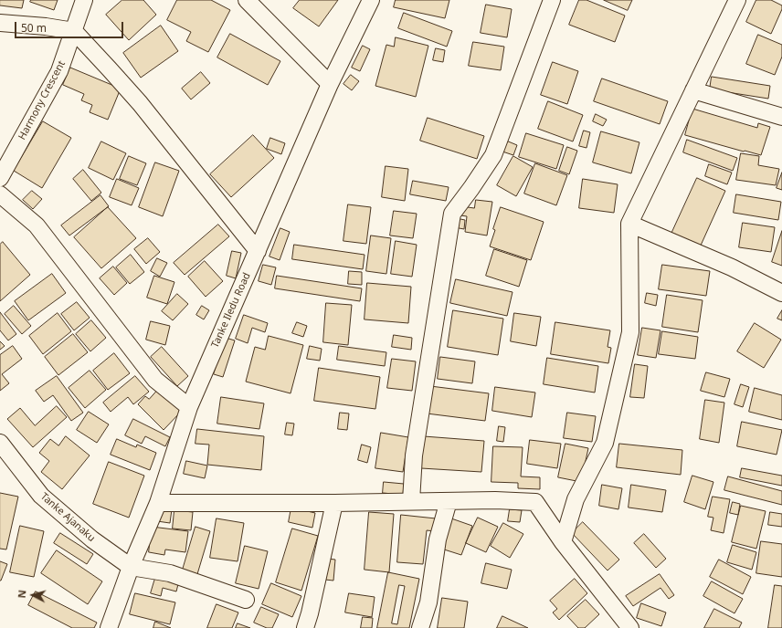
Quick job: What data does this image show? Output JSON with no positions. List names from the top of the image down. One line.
{"streets":{"street":["Harmony Crescent","Tanke Iledu Road","Tanke Ajanaku"]},"crossings":[["Tanke Iledu Road","Tanke Ajanaku"]],"scale_bar":"50 m","north":"left"}
